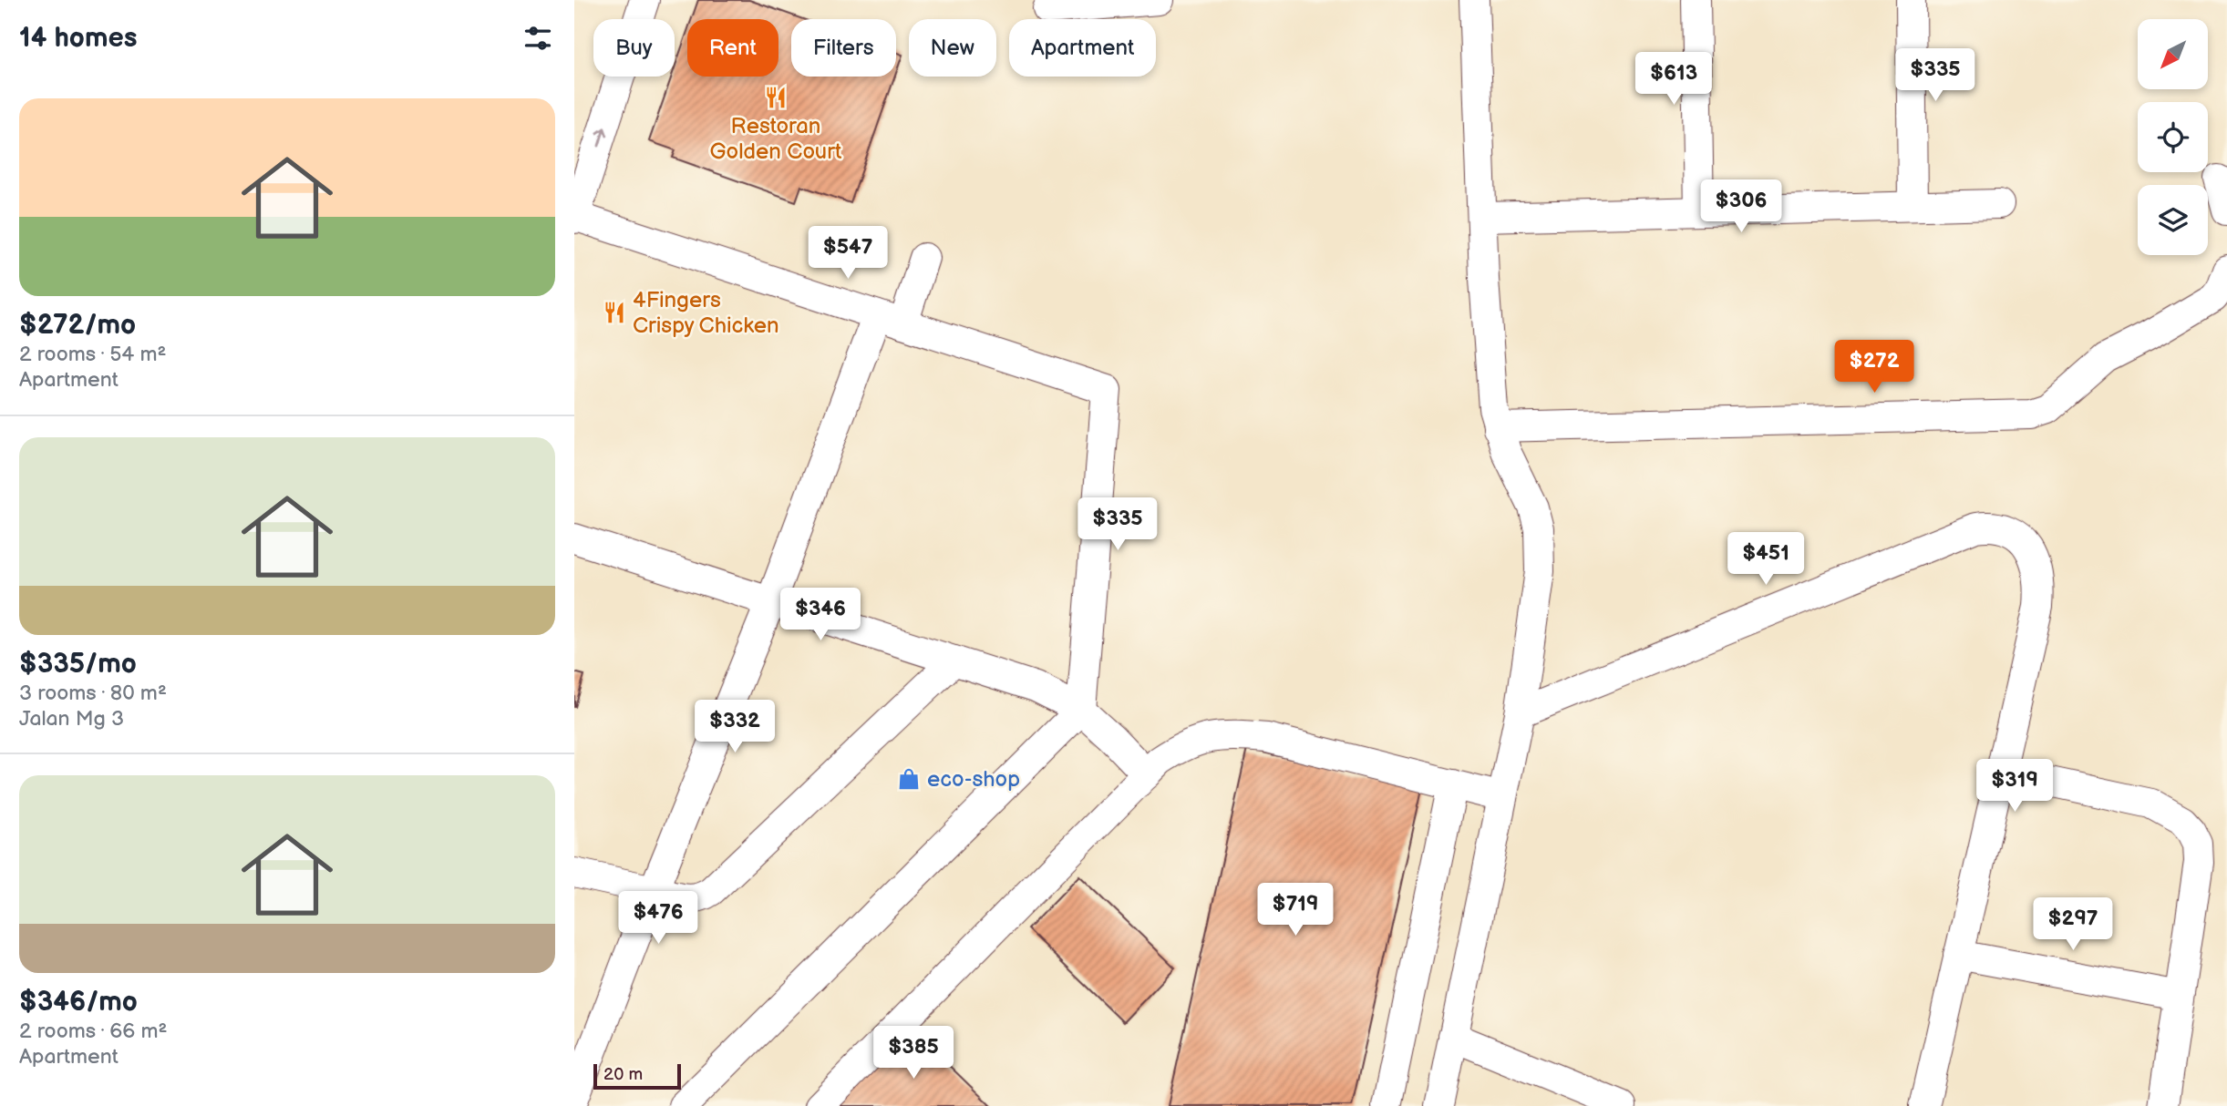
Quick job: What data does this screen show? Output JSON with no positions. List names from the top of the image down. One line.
{"places":{"restaurant":["Restoran Golden Court","4Fingers Crispy Chicken"],"shop":["eco-shop"]},"scale_bar":"20 m","north":"bottom left","page":{"heading":"14 homes","chip":["Buy","Rent","Filters","New","Apartment"],"price":["$335","$613","$306","$547","$272","$335","$451","$346","$332","$319","$719","$476","$297","$385"],"list":[{"name":"$272/mo","note":"2 rooms · 54 m² · Apartment"},{"name":"$335/mo","note":"3 rooms · 80 m² · Jalan Mg 3"},{"name":"$346/mo","note":"2 rooms · 66 m² · Apartment"}],"scale":"20 m"}}
